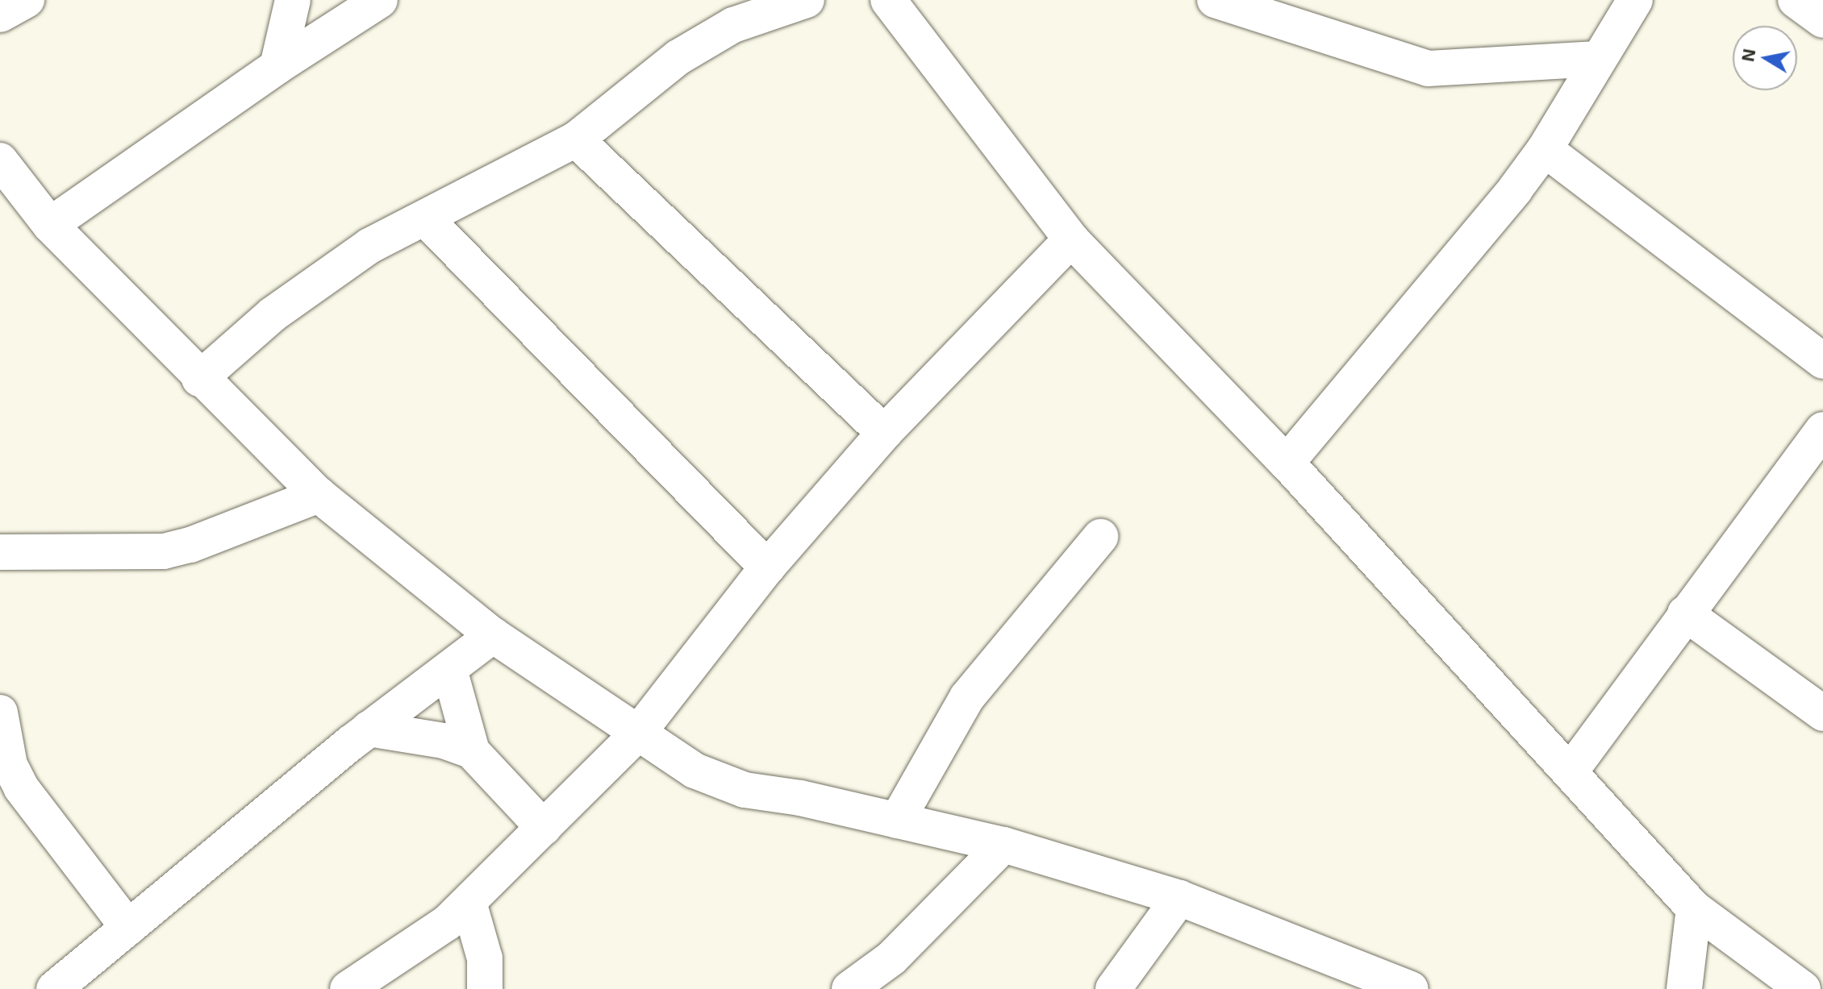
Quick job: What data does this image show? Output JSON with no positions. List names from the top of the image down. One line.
{"north":"left"}
